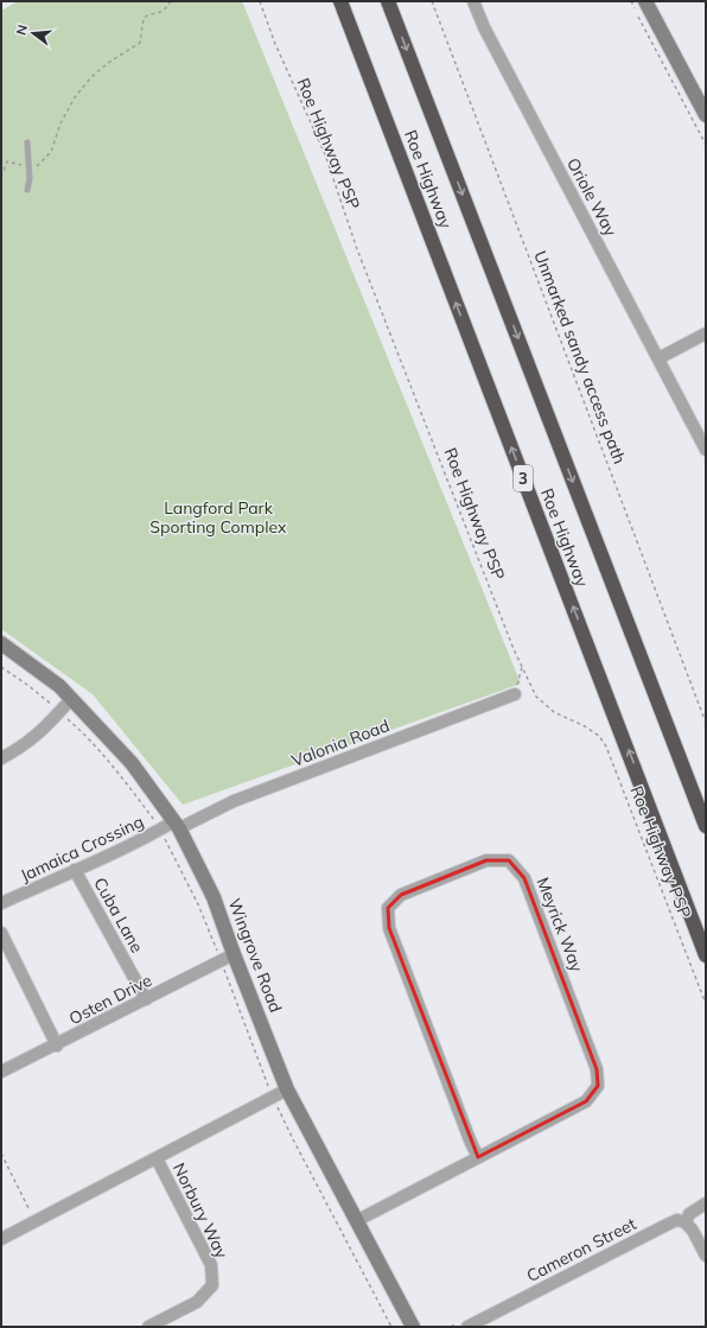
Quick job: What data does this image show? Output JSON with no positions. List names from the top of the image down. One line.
{"streets":{"highway":["Roe Highway","3"],"street":["Oriole Way","Valonia Road","Jamaica Crossing","Cuba Lane","Meyrick Way","Wingrove Road","Osten Drive","Norbury Way","Cameron Street"],"path":["Roe Highway PSP","Unmarked sandy access path"]},"crossings":[["Valonia Road","Jamaica Crossing"],["Valonia Road","Wingrove Road"],["Jamaica Crossing","Cuba Lane"],["Jamaica Crossing","Wingrove Road"],["Cuba Lane","Osten Drive"],["Meyrick Way","Wingrove Road"],["Wingrove Road","Osten Drive"],["Wingrove Road","Norbury Way"]],"parks":["Langford Park Sporting Complex"],"north":"left"}
